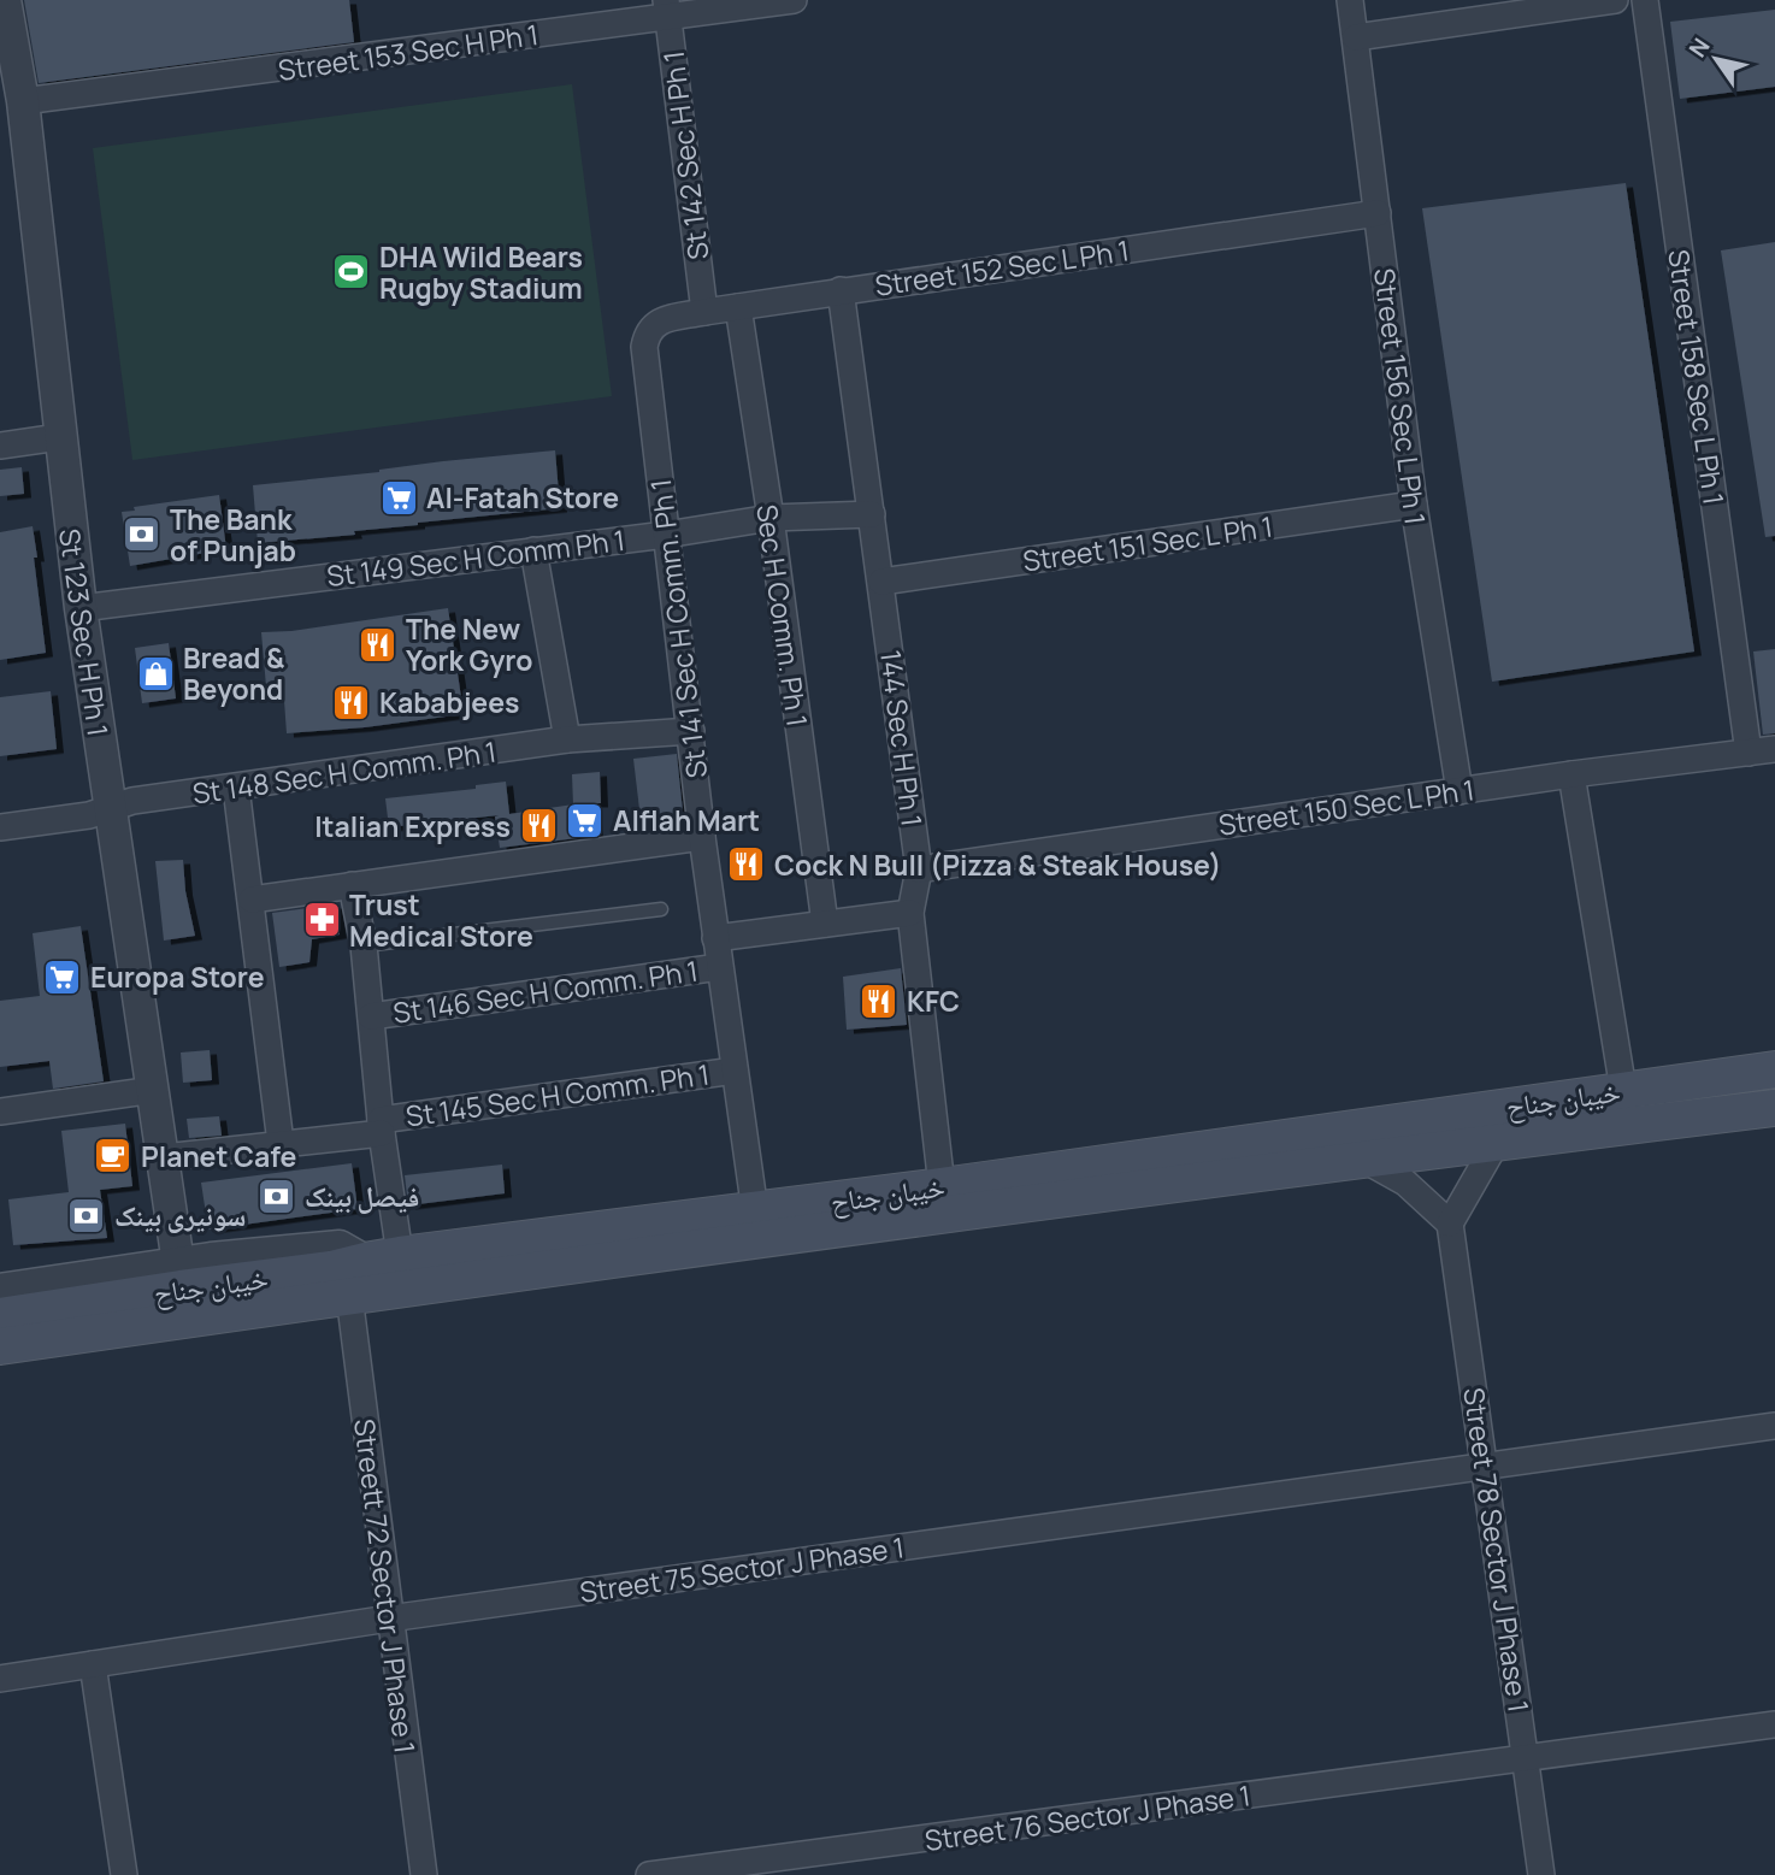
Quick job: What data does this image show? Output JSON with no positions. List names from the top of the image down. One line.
{"streets":{"main road":["خیبان جناح"],"street":["Street 153 Sec H Ph 1","St 142 Sec H Ph 1","Street 152 Sec L Ph 1","Street 158 Sec L Ph 1","Street 156 Sec L Ph 1","Street 151 Sec L Ph 1","St 149 Sec H Comm Ph 1","Sec H Comm. Ph 1","St 141 Sec H Comm. Ph 1","St 123 Sec H Ph 1","144 Sec H Ph 1","St 148 Sec H Comm. Ph 1","Street 150 Sec L Ph 1","St 146 Sec H Comm. Ph 1","St 145 Sec H Comm. Ph 1","Street 78 Sector J Phase 1","Street 75 Sector J Phase 1","Streett 72 Sector J Phase 1","Street 76 Sector J Phase 1"]},"crossings":[["Street 153 Sec H Ph 1","St 142 Sec H Ph 1"],["Street 153 Sec H Ph 1","St 123 Sec H Ph 1"],["St 142 Sec H Ph 1","Street 152 Sec L Ph 1"],["Street 152 Sec L Ph 1","Street 156 Sec L Ph 1"],["Street 152 Sec L Ph 1","Sec H Comm. Ph 1"],["Street 152 Sec L Ph 1","St 141 Sec H Comm. Ph 1"],["Street 152 Sec L Ph 1","144 Sec H Ph 1"],["Street 158 Sec L Ph 1","Street 150 Sec L Ph 1"],["Street 156 Sec L Ph 1","Street 151 Sec L Ph 1"],["Street 156 Sec L Ph 1","Street 150 Sec L Ph 1"],["Street 151 Sec L Ph 1","144 Sec H Ph 1"],["St 149 Sec H Comm Ph 1","Sec H Comm. Ph 1"],["St 149 Sec H Comm Ph 1","St 141 Sec H Comm. Ph 1"],["St 149 Sec H Comm Ph 1","St 123 Sec H Ph 1"],["St 149 Sec H Comm Ph 1","144 Sec H Ph 1"],["St 141 Sec H Comm. Ph 1","St 148 Sec H Comm. Ph 1"],["St 141 Sec H Comm. Ph 1","St 146 Sec H Comm. Ph 1"],["St 141 Sec H Comm. Ph 1","St 145 Sec H Comm. Ph 1"],["St 141 Sec H Comm. Ph 1","خیبان جناح"],["St 123 Sec H Ph 1","St 148 Sec H Comm. Ph 1"],["St 123 Sec H Ph 1","St 145 Sec H Comm. Ph 1"],["144 Sec H Ph 1","Street 150 Sec L Ph 1"],["144 Sec H Ph 1","خیبان جناح"],["خیبان جناح","Streett 72 Sector J Phase 1"],["Street 78 Sector J Phase 1","Street 75 Sector J Phase 1"],["Street 78 Sector J Phase 1","Street 76 Sector J Phase 1"],["Street 75 Sector J Phase 1","Streett 72 Sector J Phase 1"]],"places":{"sports":["DHA Wild Bears Rugby Stadium"],"supermarket":["Al-Fatah Store","Alflah Mart","Europa Store"],"bank":["The Bank of Punjab","فیصل بینک","سونیری بینک"],"restaurant":["The New York Gyro","Kababjees","Italian Express","Cock N Bull (Pizza & Steak House)","KFC"],"shop":["Bread & Beyond"],"pharmacy":["Trust Medical Store"],"cafe":["Planet Cafe"]},"north":"top left"}
